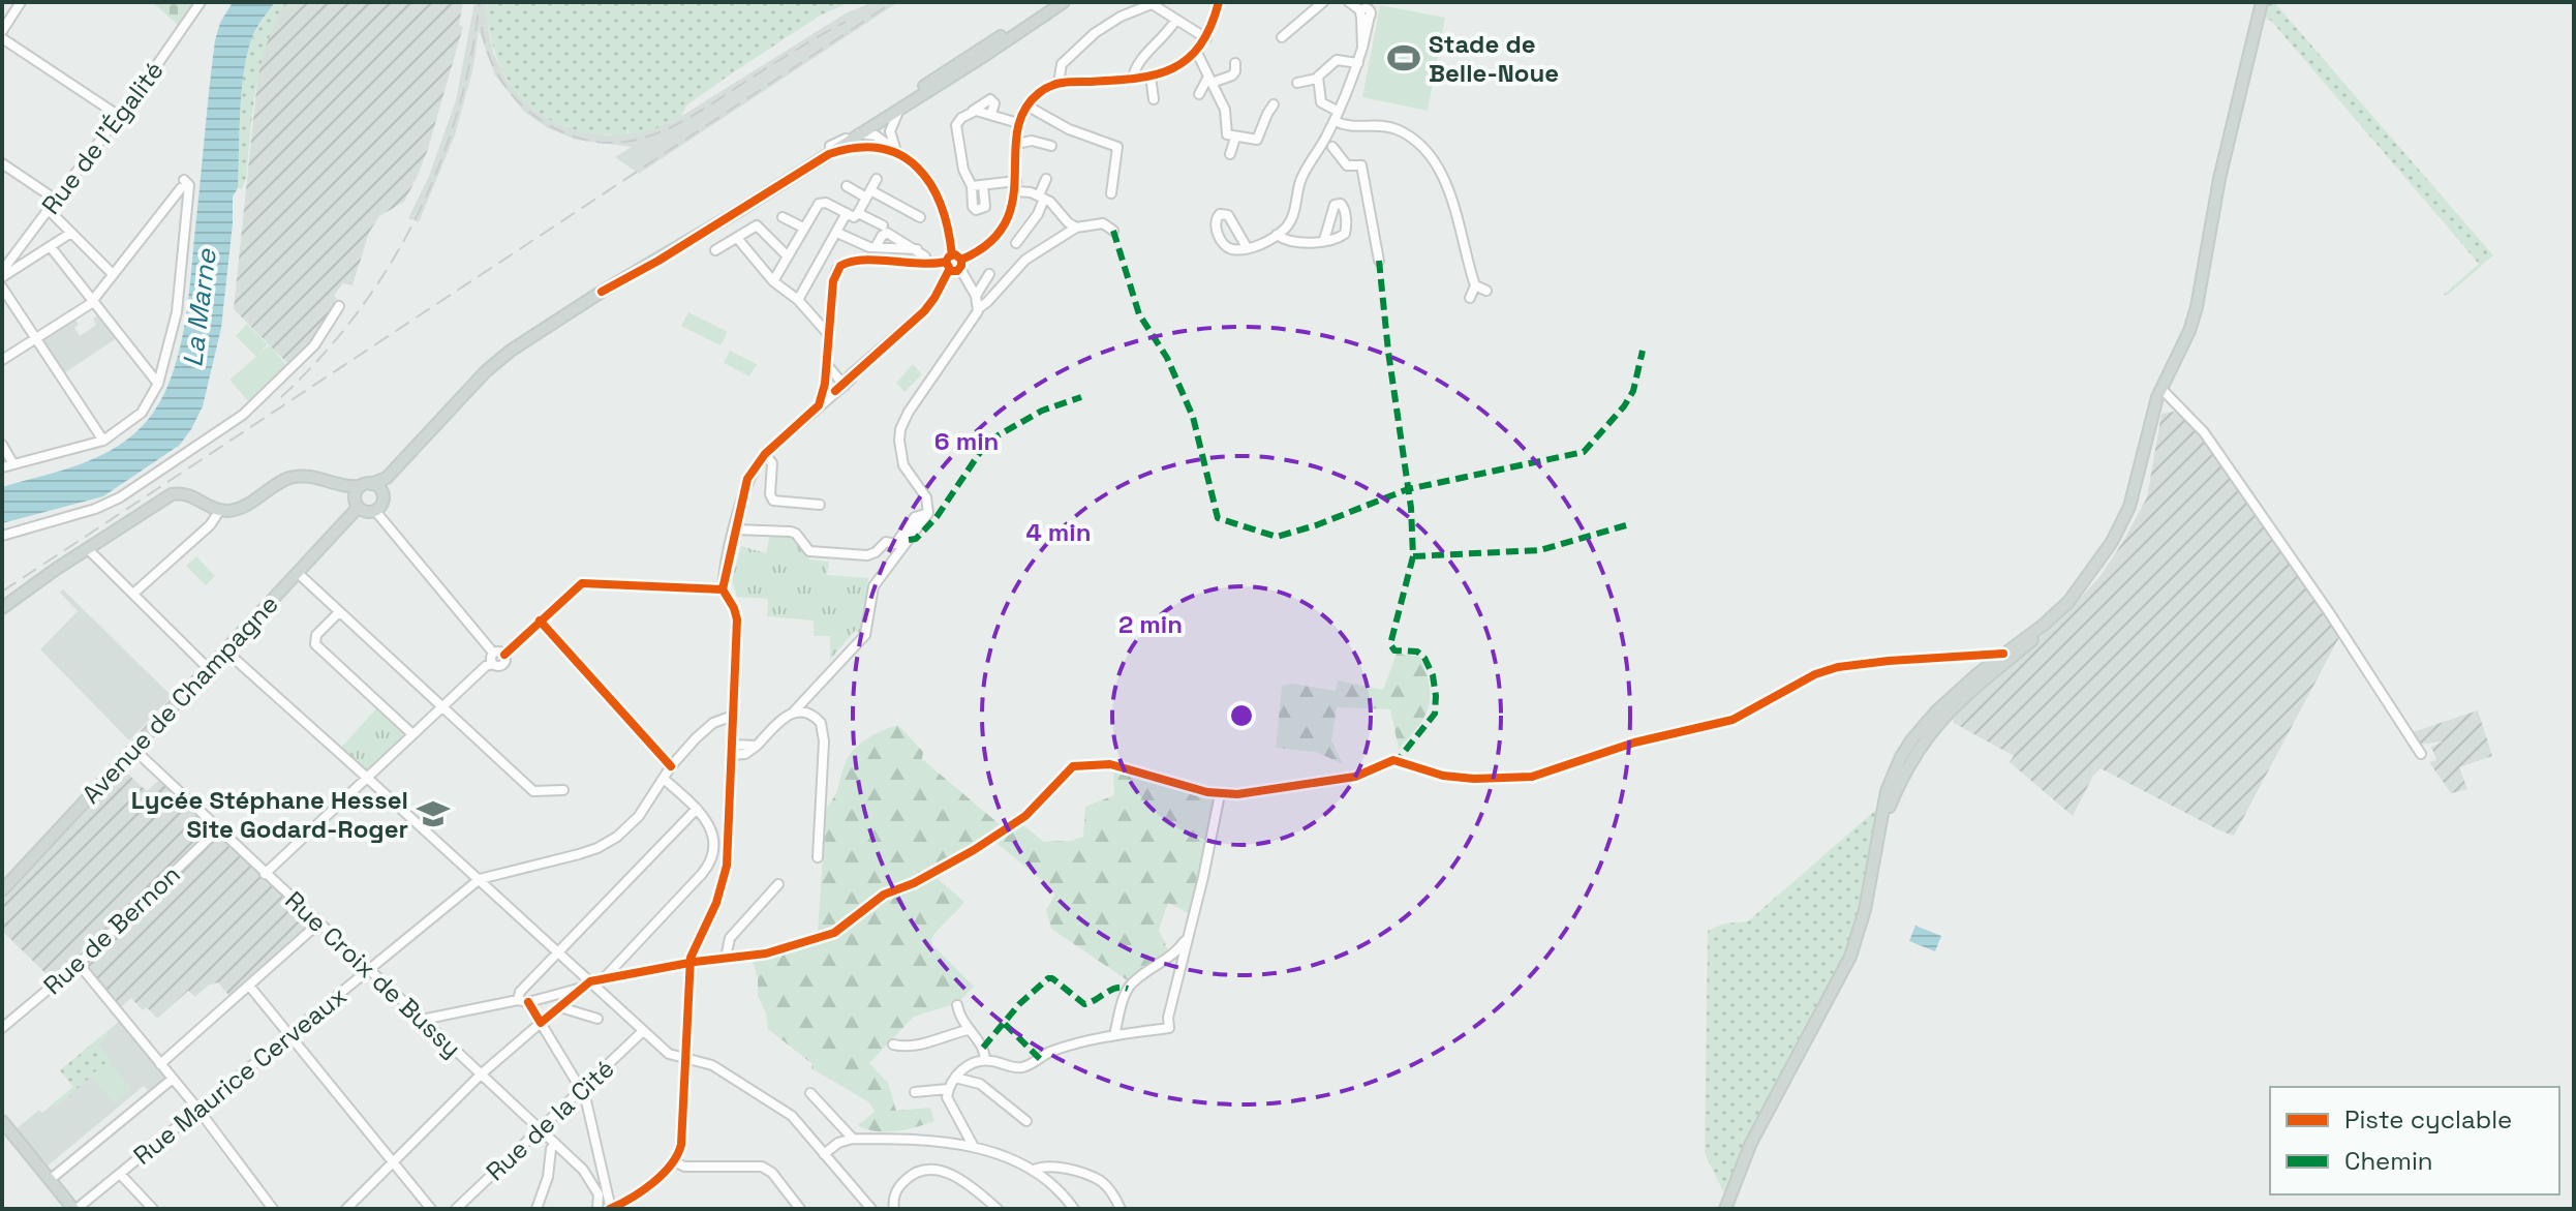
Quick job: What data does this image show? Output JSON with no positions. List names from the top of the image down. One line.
{"streets":{"main road":["Avenue de Champagne"],"street":["Rue de l'Égalité","Rue de Bernon","Rue Croix de Bussy","Rue Maurice Cerveaux","Rue de la Cité"]},"crossings":[["Avenue de Champagne","Rue Croix de Bussy"],["Rue de Bernon","Rue Croix de Bussy"],["Rue Croix de Bussy","Rue Maurice Cerveaux"],["Rue Croix de Bussy","Rue de la Cité"]],"water":["La Marne"],"places":{"sports":["Stade de Belle-Noue"],"school or university":["Lycée Stéphane Hessel Site Godard-Roger"]},"legend":["Piste cyclable","Chemin"],"rings":["6 min","4 min","2 min"]}
